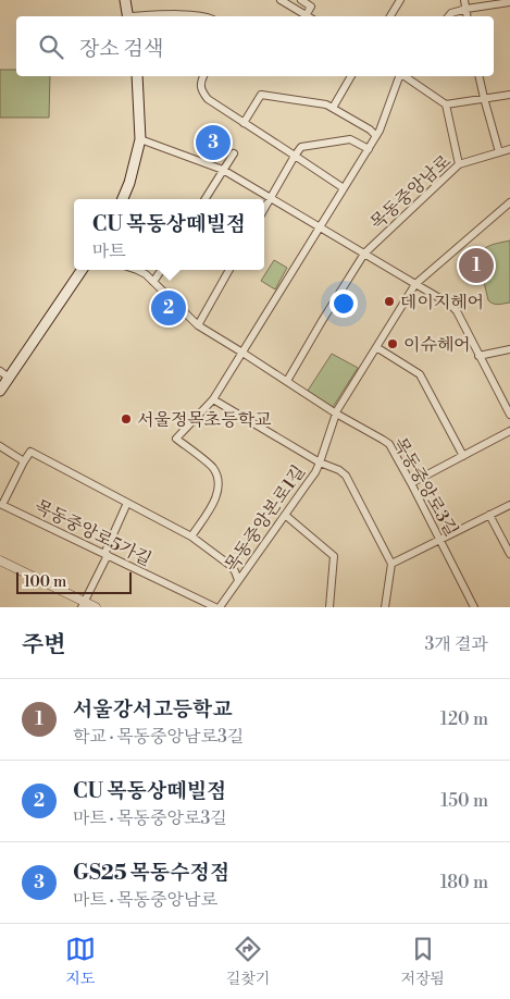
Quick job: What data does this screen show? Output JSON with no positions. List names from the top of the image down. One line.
{"streets":{"street":["목동중앙남로","목동중앙로3길","목동중앙본로1길","목동중앙로5가길"]},"crossings":[["목동중앙남로","목동중앙로3길"],["목동중앙남로","목동중앙본로1길"],["목동중앙로3길","목동중앙본로1길"]],"places":["데이지헤어","이슈헤어","서울정목초등학교"],"scale_bar":"100 m","page":{"search":"장소 검색","pins":["3","1","2"],"popup":["CU 목동상떼빌점","마트"],"scale":"100 m","heading":["주변","3개 결과"],"list":[{"mark":"1","name":"서울강서고등학교","note":"학교 · 목동중앙남로3길","value":"120 m"},{"mark":"2","name":"CU 목동상떼빌점","note":"마트 · 목동중앙로3길","value":"150 m"},{"mark":"3","name":"GS25 목동수정점","note":"마트 · 목동중앙남로","value":"180 m"}],"nav":["지도","길찾기","저장됨"]}}
